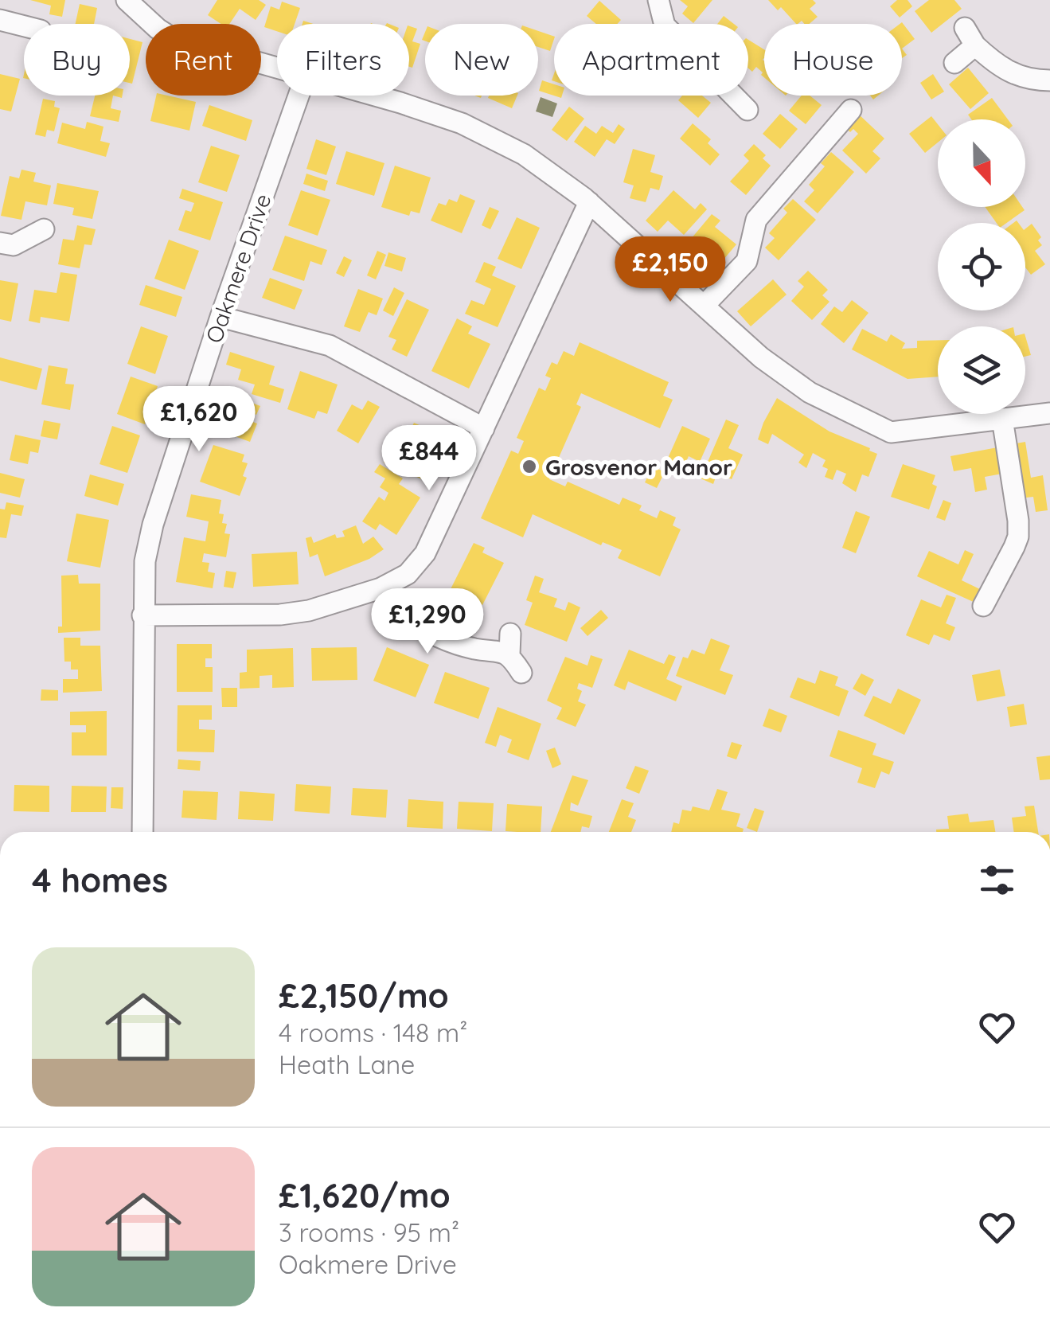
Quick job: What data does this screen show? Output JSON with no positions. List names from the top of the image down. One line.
{"streets":{"street":["Oakmere Drive"]},"places":["Grosvenor Manor"],"north":"bottom","page":{"chip":["Buy","Rent","Filters","New","Apartment","House"],"price":["£2,150","£1,620","£844","£1,290"],"heading":"4 homes","list":[{"name":"£2,150/mo","note":"4 rooms · 148 m² · Heath Lane"},{"name":"£1,620/mo","note":"3 rooms · 95 m² · Oakmere Drive"}]}}
